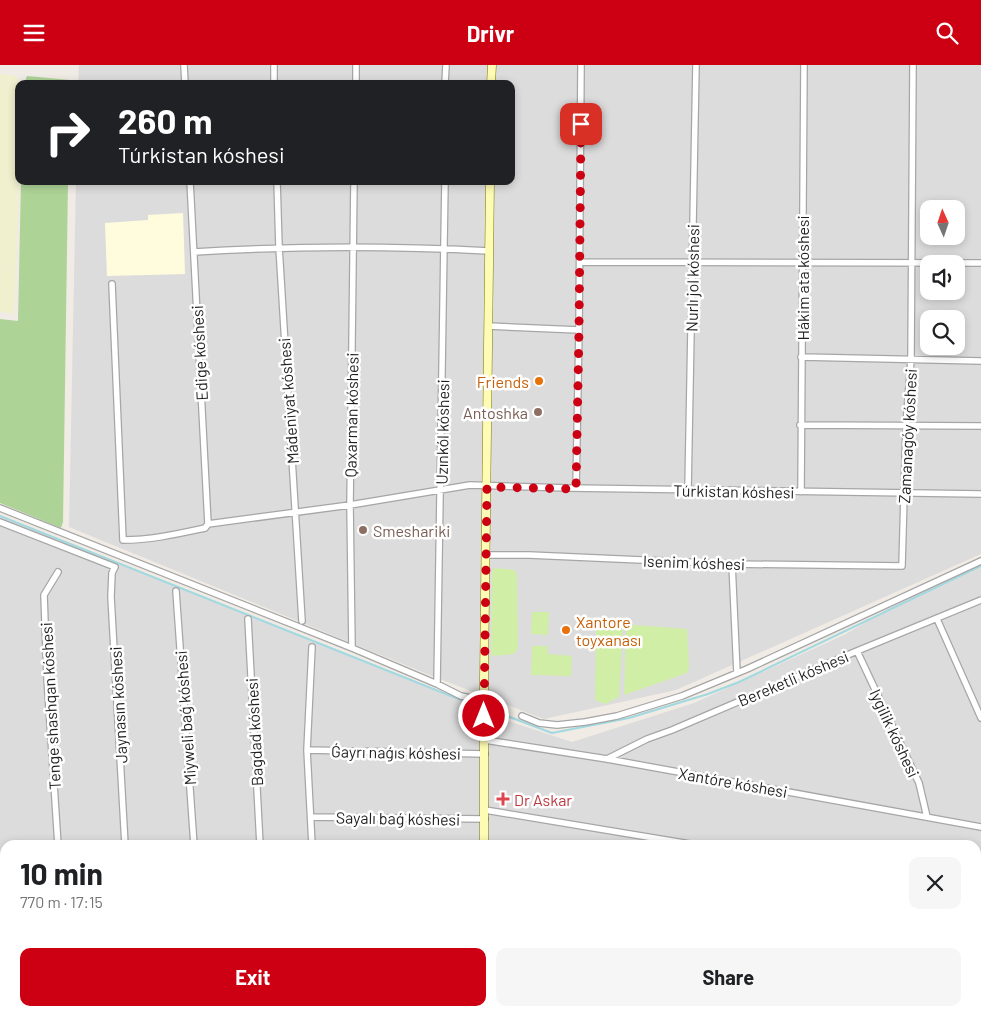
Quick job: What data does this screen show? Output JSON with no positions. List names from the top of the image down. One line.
{"streets":{"street":["Nurlı jol kóshesi","Hákim ata kóshesi","Edige kóshesi","Mádeniyat kóshesi","Qaxarman kóshesi","Uzınkól kóshesi","Zamanagóy kóshesi","Túrkistan kóshesi","Isenim kóshesi","Bereketli kóshesi","Jaynasın kóshesi","Tenge shashqan kóshesi","Miyweli baǵ kóshesi","Bagdad kóshesi","Iygilik kóshesi","Ǵayrı naǵıs kóshesi","Xantóre kóshesi","Sayalı baǵ kóshesi"]},"crossings":[["Nurlı jol kóshesi","Túrkistan kóshesi"],["Hákim ata kóshesi","Túrkistan kóshesi"],["Edige kóshesi","Túrkistan kóshesi"],["Mádeniyat kóshesi","Túrkistan kóshesi"],["Qaxarman kóshesi","Túrkistan kóshesi"],["Uzınkól kóshesi","Túrkistan kóshesi"],["Zamanagóy kóshesi","Túrkistan kóshesi"],["Zamanagóy kóshesi","Isenim kóshesi"],["Bereketli kóshesi","Iygilik kóshesi"],["Bereketli kóshesi","Xantóre kóshesi"],["Iygilik kóshesi","Xantóre kóshesi"]],"places":{"other":["Friends","Antoshka","Smeshariki","Xantore toyxanası"],"health":["Dr Askar"]},"north":"top","page":{"header":"Drivr","turn":["260 m","Túrkistan kóshesi"],"heading":["10 min","770 m · 17:15"],"buttons":["Exit","Share"]}}
